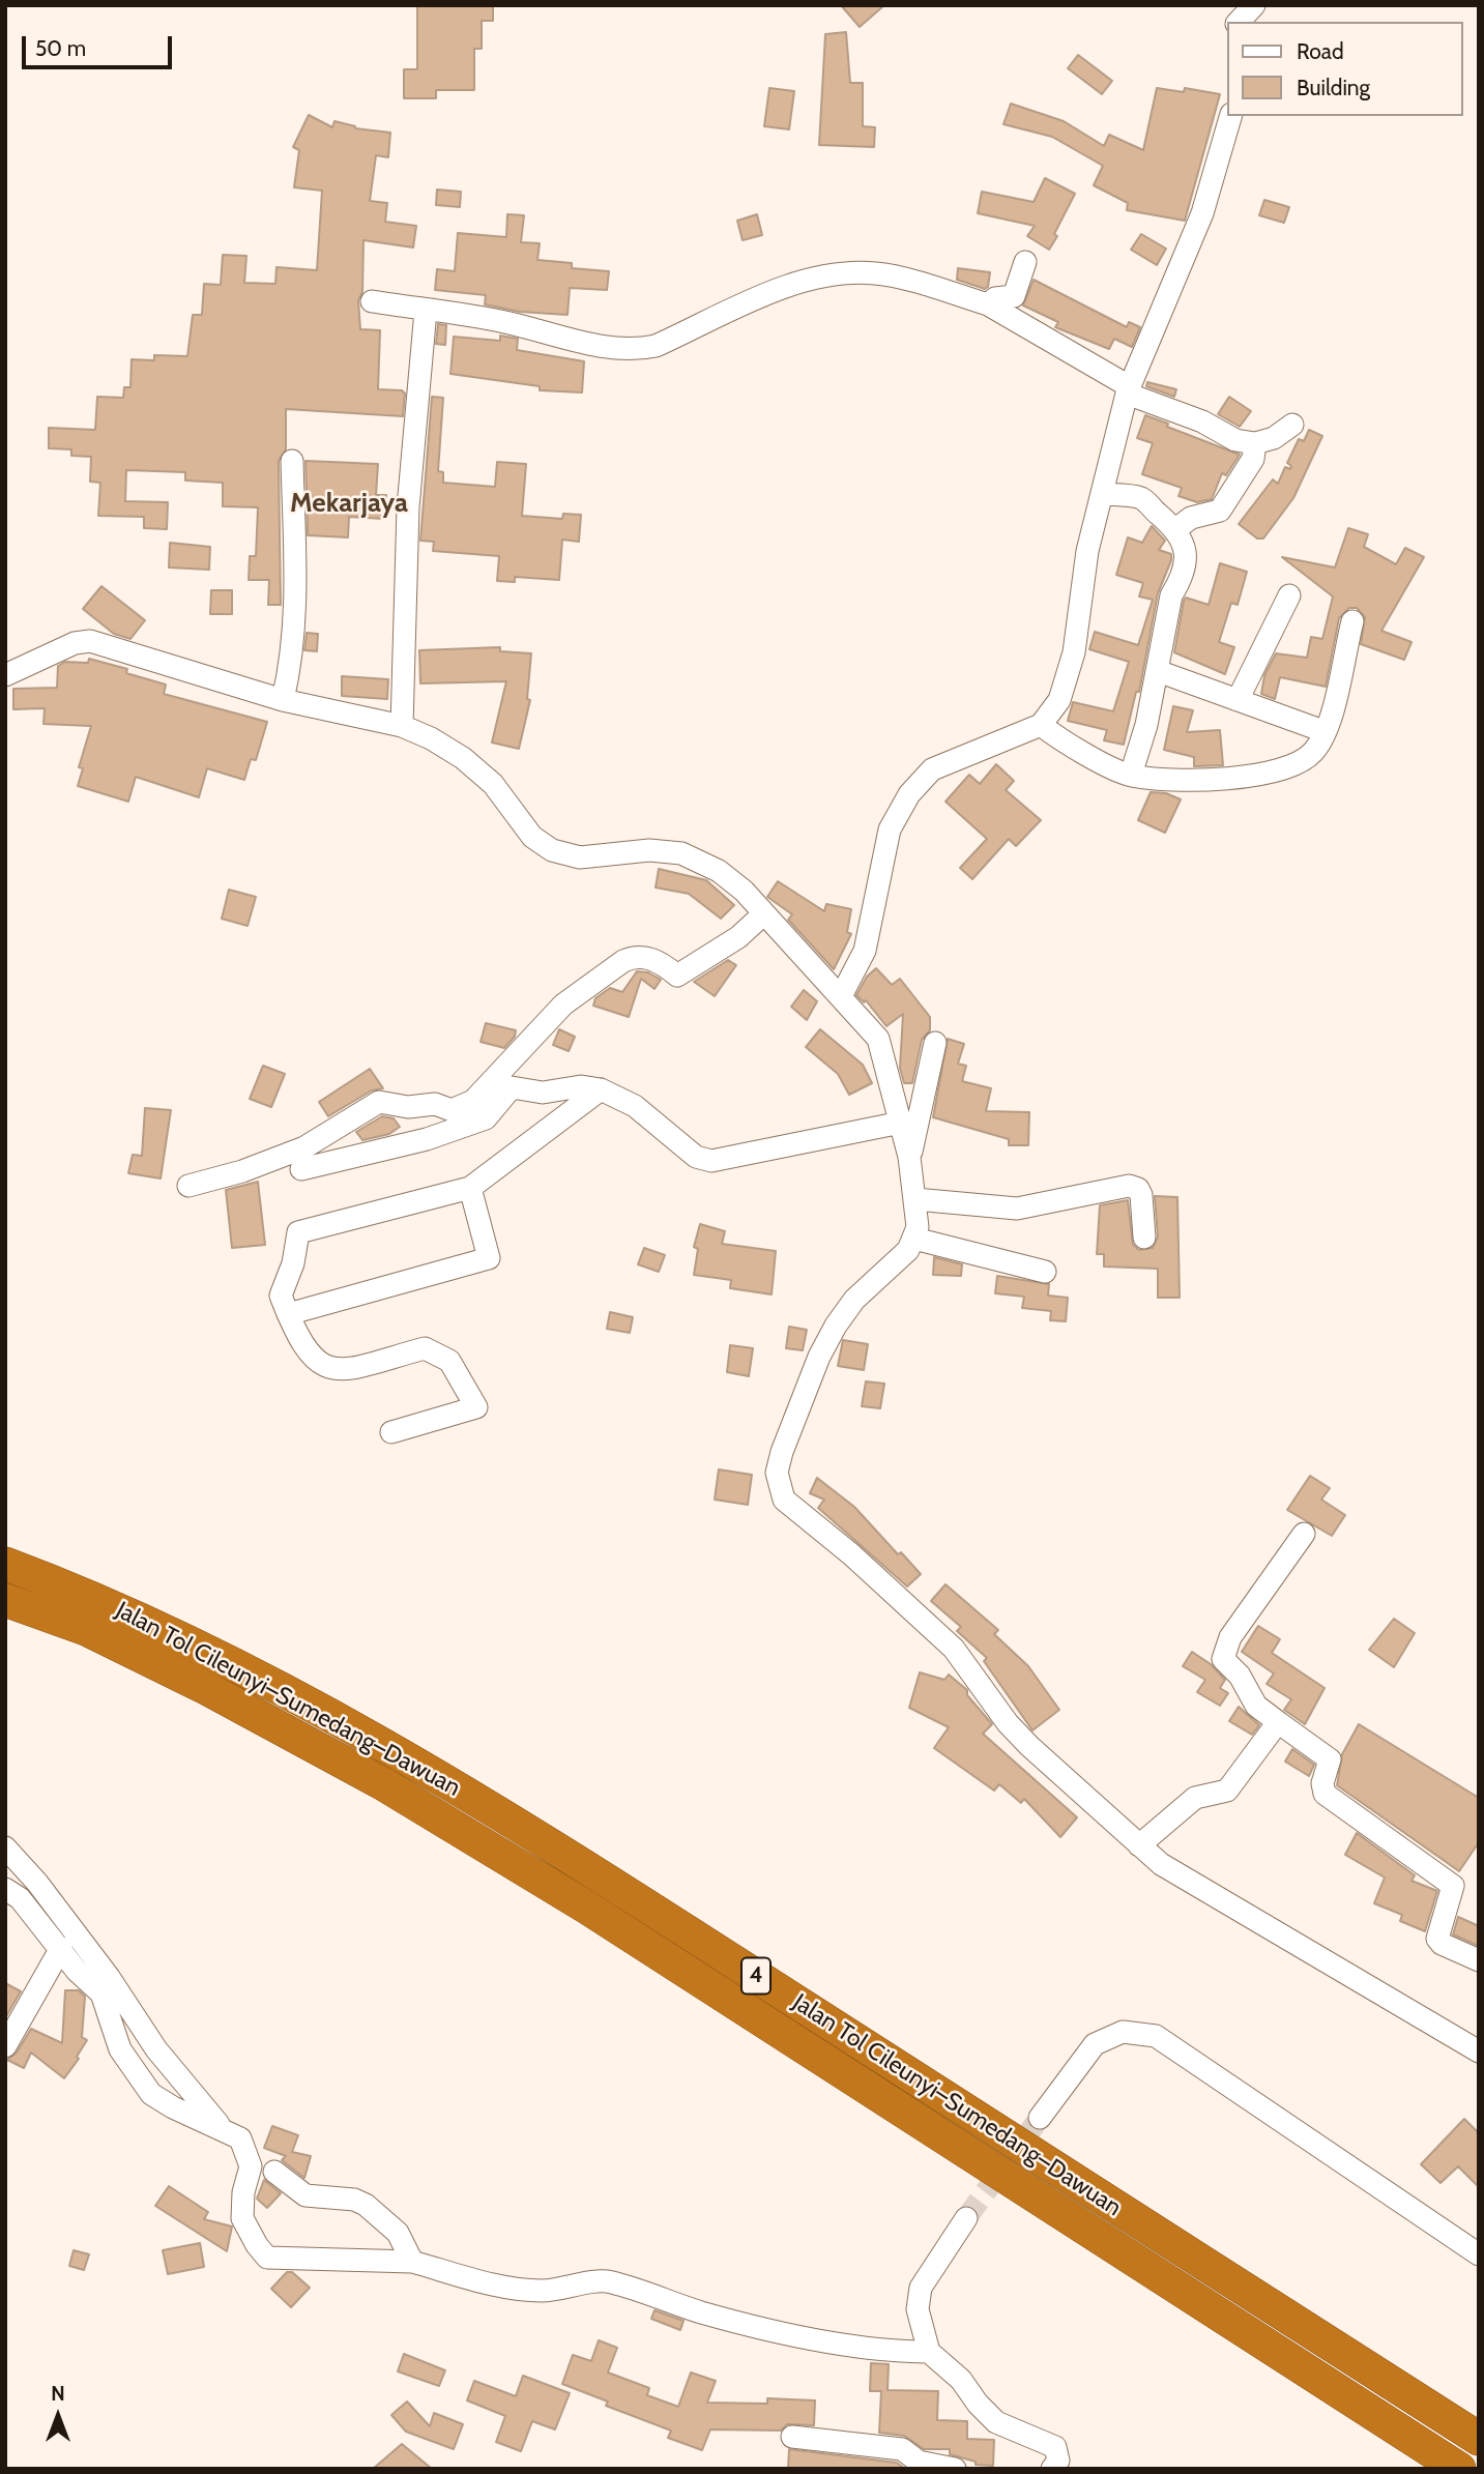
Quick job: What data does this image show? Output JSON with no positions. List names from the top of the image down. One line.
{"streets":{"highway":["Jalan Tol Cileunyi–Sumedang–Dawuan","4"]},"districts":["Mekarjaya"],"legend":["Road","Building"],"scale_bar":"50 m","north":"top"}
